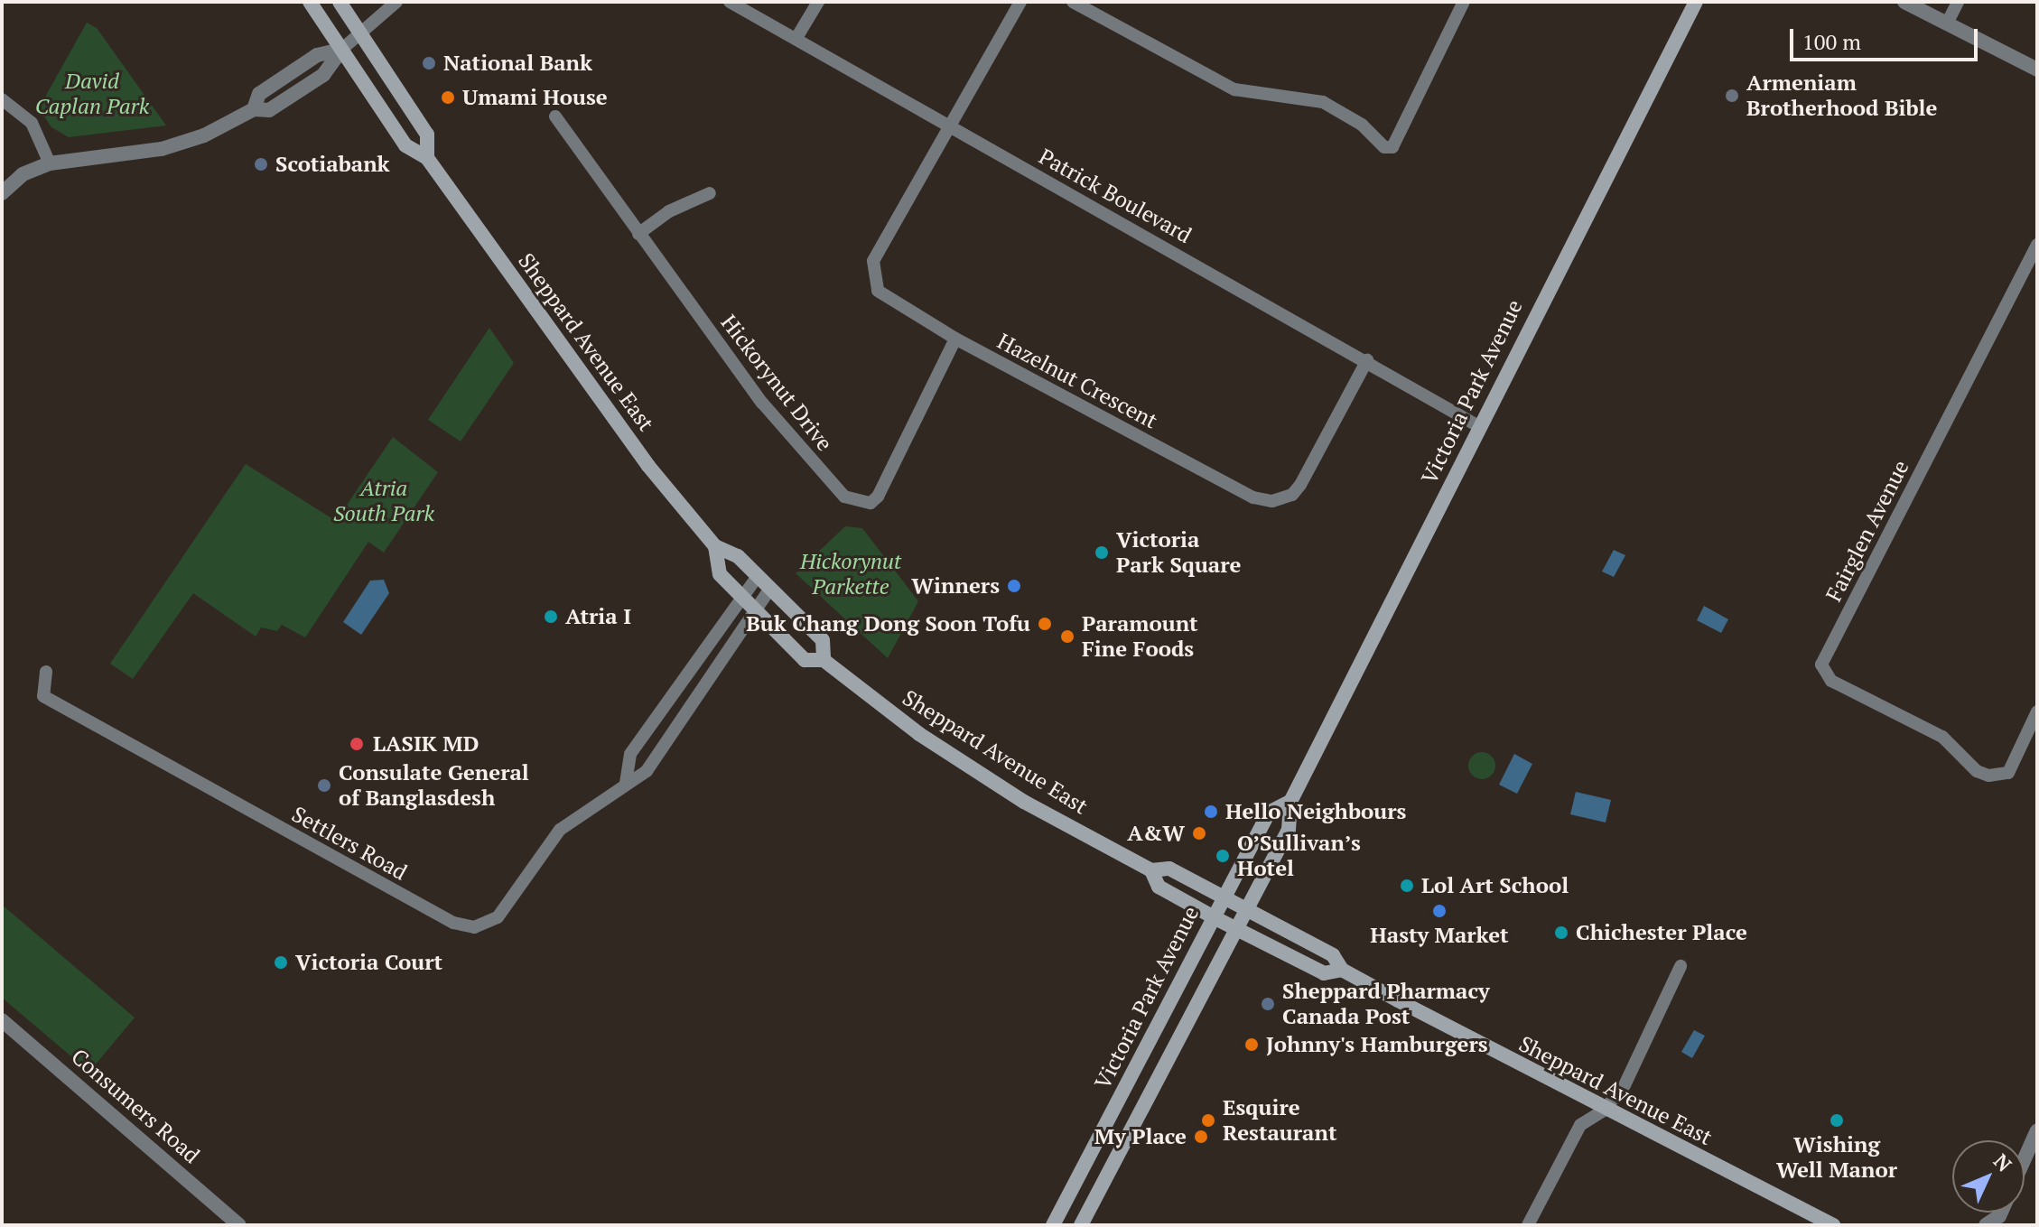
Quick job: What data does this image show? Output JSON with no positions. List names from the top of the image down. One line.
{"streets":{"main road":["Sheppard Avenue East","Victoria Park Avenue"],"street":["Patrick Boulevard","Hazelnut Crescent","Hickorynut Drive","Fairglen Avenue","Settlers Road","Consumers Road"]},"crossings":[["Patrick Boulevard","Hazelnut Crescent"],["Patrick Boulevard","Victoria Park Avenue"],["Sheppard Avenue East","Victoria Park Avenue"],["Sheppard Avenue East","Settlers Road"],["Hazelnut Crescent","Hickorynut Drive"]],"parks":["David Caplan Park","Atria South Park","Hickorynut Parkette"],"places":["National Bank","Armeniam Brotherhood Bible","Umami House","Scotiabank","Victoria Park Square","Winners","Atria I","Buk Chang Dong Soon Tofu","Paramount Fine Foods","LASIK MD","Consulate General of Banglasdesh","Hello Neighbours","A&W","O’Sullivan’s Hotel","Lol Art School","Hasty Market","Chichester Place","Victoria Court","Sheppard Pharmacy Canada Post","Johnny's Hamburgers","Esquire Restaurant","Wishing Well Manor","My Place"],"scale_bar":"100 m","north":"top right"}
